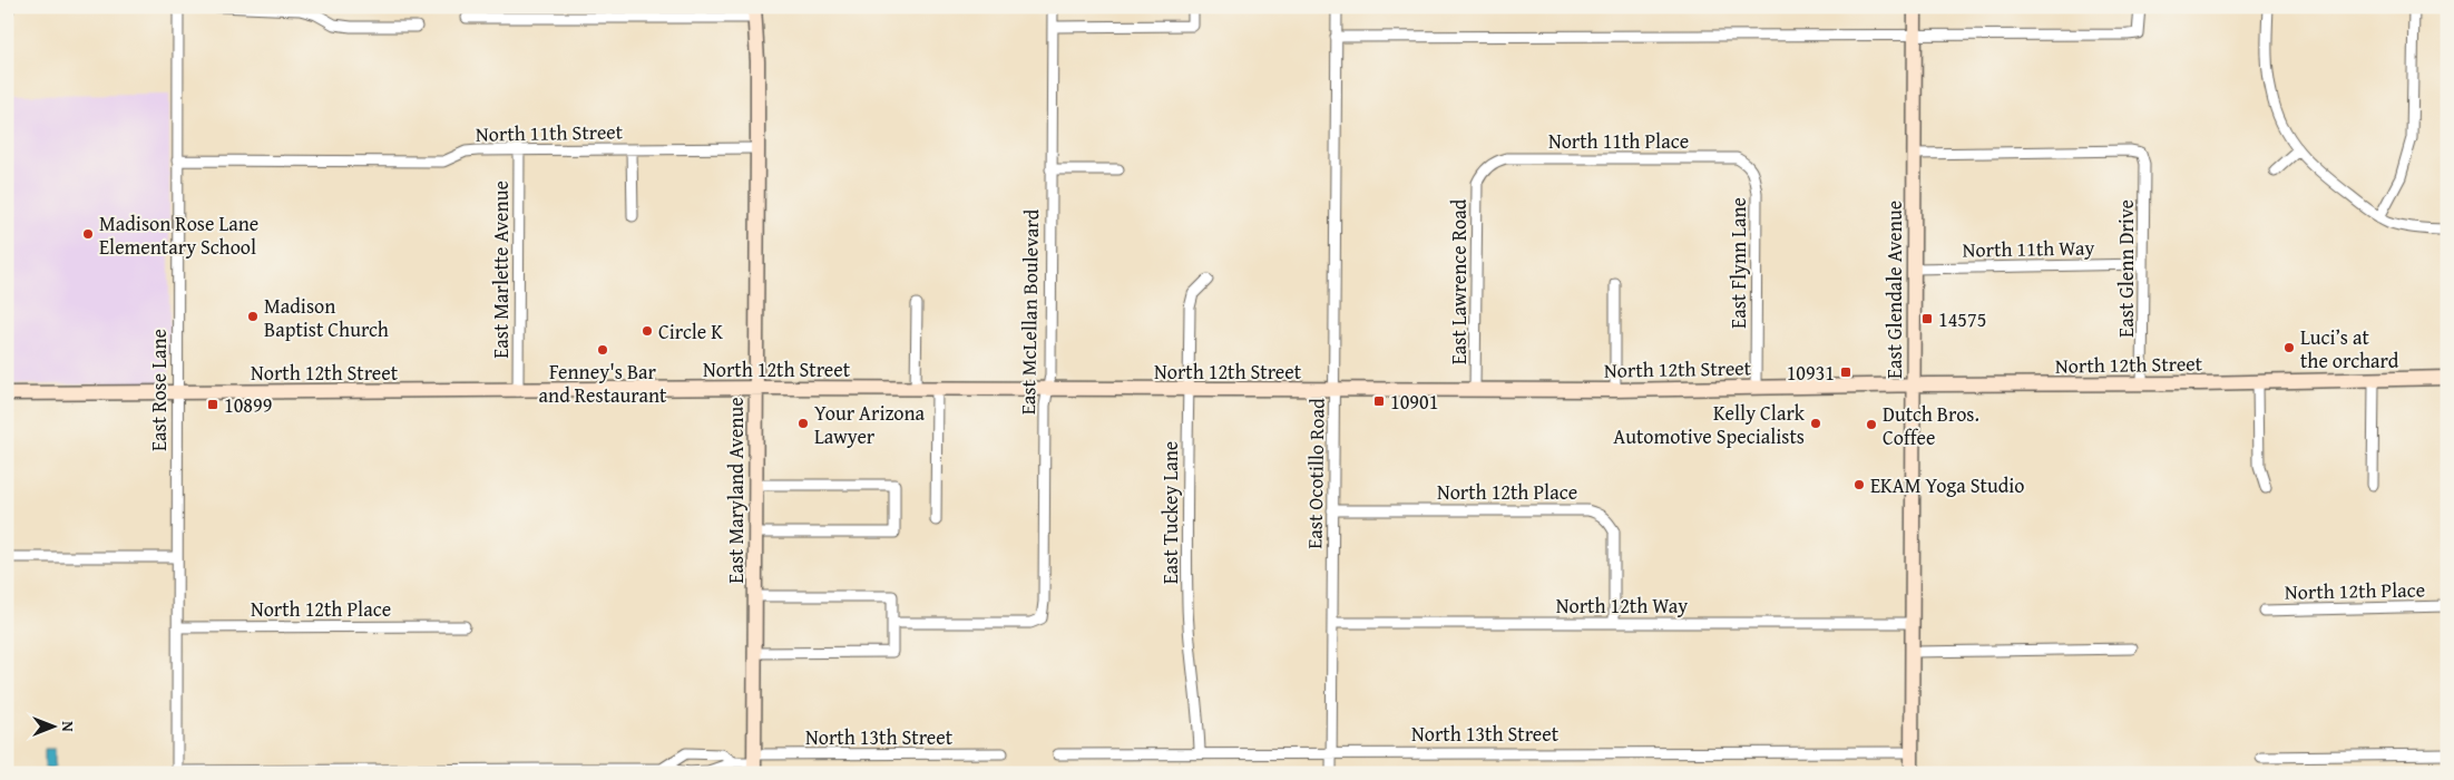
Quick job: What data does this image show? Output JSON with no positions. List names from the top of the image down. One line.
{"streets":{"street":["North 11th Street","North 11th Place","North 11th Way","East Flynn Lane","East Glenn Drive","East Marlette Avenue","East Lawrence Road","East Glendale Avenue","East McLellan Boulevard","North 12th Street","East Rose Lane","East Ocotillo Road","East Maryland Avenue","North 12th Place","East Tuckey Lane","North 12th Way","North 13th Street"]},"crossings":[["North 11th Street","East Marlette Avenue"],["North 11th Street","East Rose Lane"],["North 11th Street","East Maryland Avenue"],["North 11th Place","East Flynn Lane"],["North 11th Place","East Lawrence Road"],["North 11th Way","East Glenn Drive"],["North 11th Way","East Glendale Avenue"],["East Flynn Lane","North 12th Street"],["East Glenn Drive","East Glendale Avenue"],["East Glenn Drive","North 12th Street"],["East Marlette Avenue","North 12th Street"],["East Lawrence Road","North 12th Street"],["East Glendale Avenue","North 12th Street"],["East Glendale Avenue","North 12th Way"],["East Glendale Avenue","North 13th Street"],["East McLellan Boulevard","North 12th Street"],["North 12th Street","East Rose Lane"],["North 12th Street","East Ocotillo Road"],["North 12th Street","East Maryland Avenue"],["North 12th Street","East Tuckey Lane"],["East Rose Lane","North 12th Place"],["East Rose Lane","North 13th Street"],["East Ocotillo Road","North 12th Place"],["East Ocotillo Road","North 12th Way"],["East Ocotillo Road","North 13th Street"],["East Maryland Avenue","North 13th Street"],["North 12th Place","North 12th Way"],["East Tuckey Lane","North 13th Street"]],"places":{"other":["Madison Rose Lane Elementary School","Madison Baptist Church","Circle K","Luci’s at the orchard","Fenney's Bar and Restaurant","Your Arizona Lawyer","Kelly Clark Automotive Specialists","Dutch Bros. Coffee","EKAM Yoga Studio"],"transit":["14575","10931","10901","10899"]},"north":"right"}
